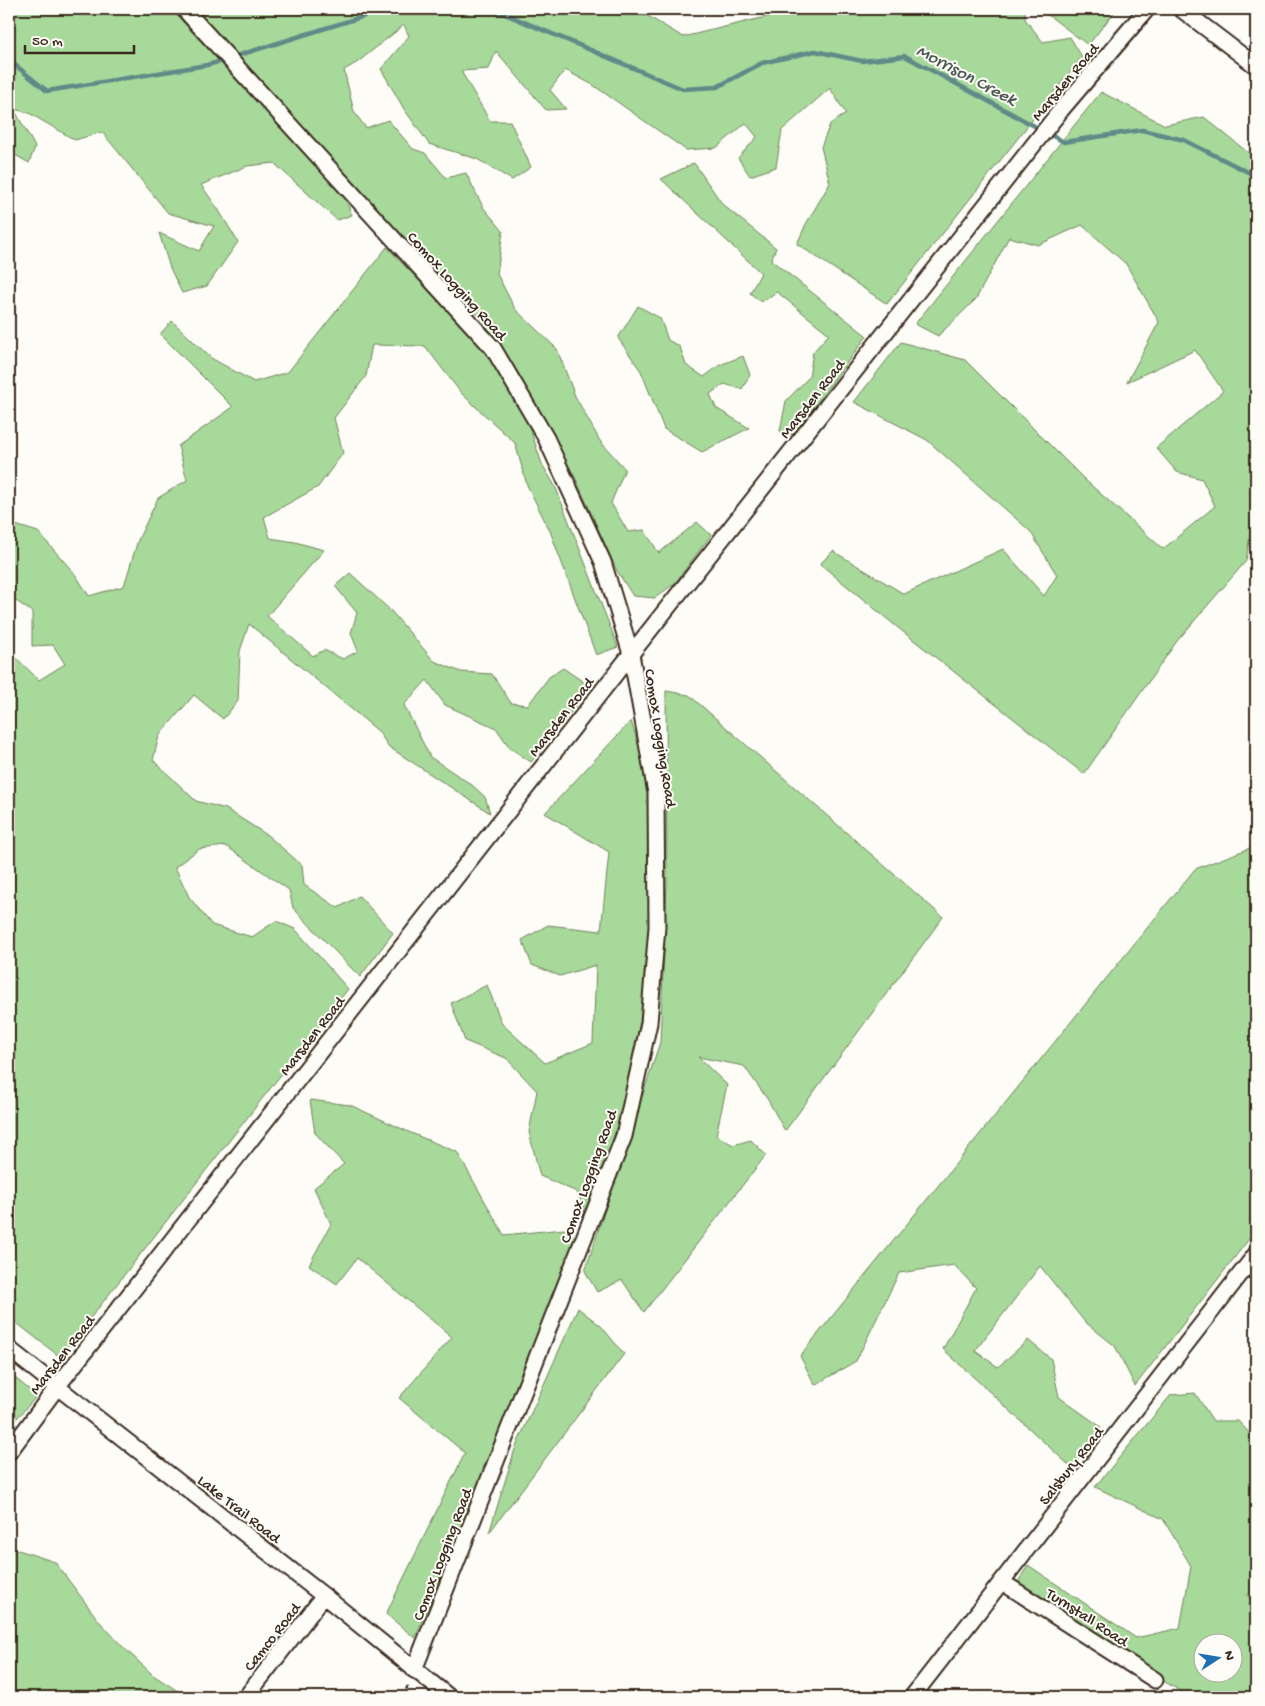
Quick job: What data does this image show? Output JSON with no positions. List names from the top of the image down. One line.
{"streets":{"street":["Marsden Road","Comox Logging Road","Salsbury Road","Lake Trail Road","Turnstall Road","Camco Road"]},"crossings":[["Marsden Road","Comox Logging Road"],["Marsden Road","Lake Trail Road"],["Comox Logging Road","Lake Trail Road"],["Salsbury Road","Turnstall Road"],["Lake Trail Road","Camco Road"]],"water":["Morrison Creek"],"scale_bar":"50 m","north":"right"}
